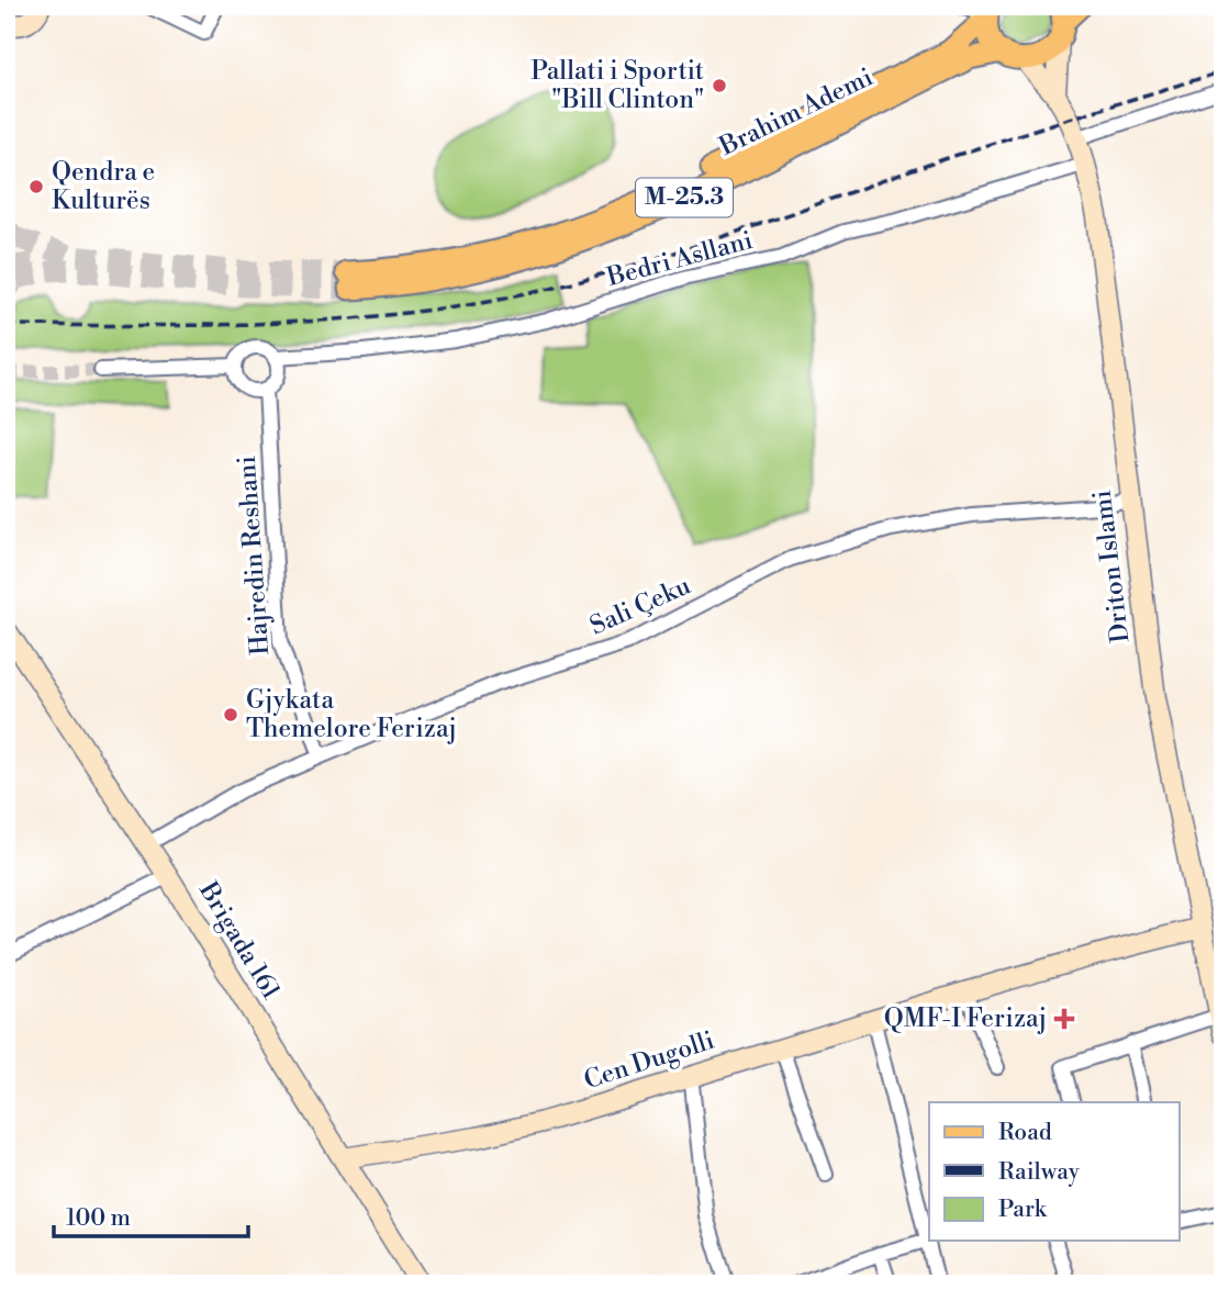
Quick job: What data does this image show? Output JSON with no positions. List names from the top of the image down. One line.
{"streets":{"main road":["Brahim Ademi","M-25.3"],"street":["Bedri Asllani","Hajredin Reshani","Driton Islami","Sali Çeku","Brigada 161","Cen Dugolli"]},"crossings":[["Bedri Asllani","Hajredin Reshani"],["Bedri Asllani","Driton Islami"],["Hajredin Reshani","Sali Çeku"],["Driton Islami","Sali Çeku"],["Driton Islami","Cen Dugolli"],["Sali Çeku","Brigada 161"],["Brigada 161","Cen Dugolli"]],"places":{"other":["Pallati i Sportit \"Bill Clinton\"","Qendra e Kulturës","Gjykata Themelore Ferizaj"],"health":["QMF-I Ferizaj"]},"legend":["Road","Railway","Park"],"scale_bar":"100 m"}
